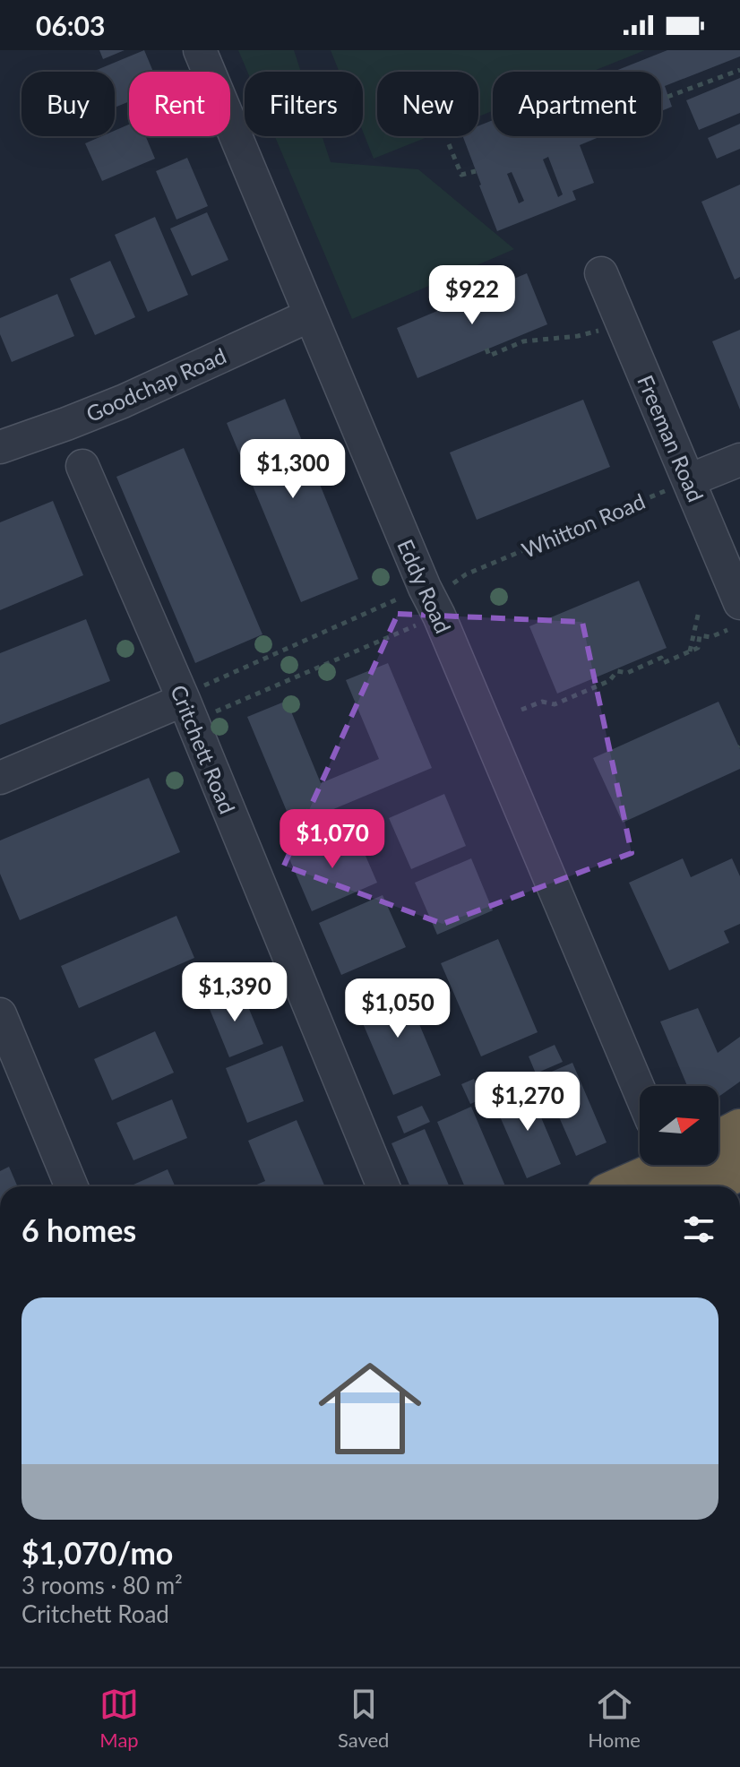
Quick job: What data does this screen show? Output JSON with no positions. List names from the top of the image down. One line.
{"streets":{"street":["Goodchap Road","Freeman Road","Eddy Road","Critchett Road"],"path":["Whitton Road"]},"crossings":[["Goodchap Road","Eddy Road"],["Freeman Road","Whitton Road"],["Whitton Road","Eddy Road"],["Whitton Road","Critchett Road"]],"north":"right","page":{"status":"06:03","chip":["Buy","Rent","Filters","New","Apartment"],"price":["$922","$1,300","$1,070","$1,390","$1,050","$1,270"],"heading":"6 homes","list":[{"name":"$1,070/mo","note":"3 rooms · 80 m² · Critchett Road"}],"tabs":["Map","Saved","Home"]}}
